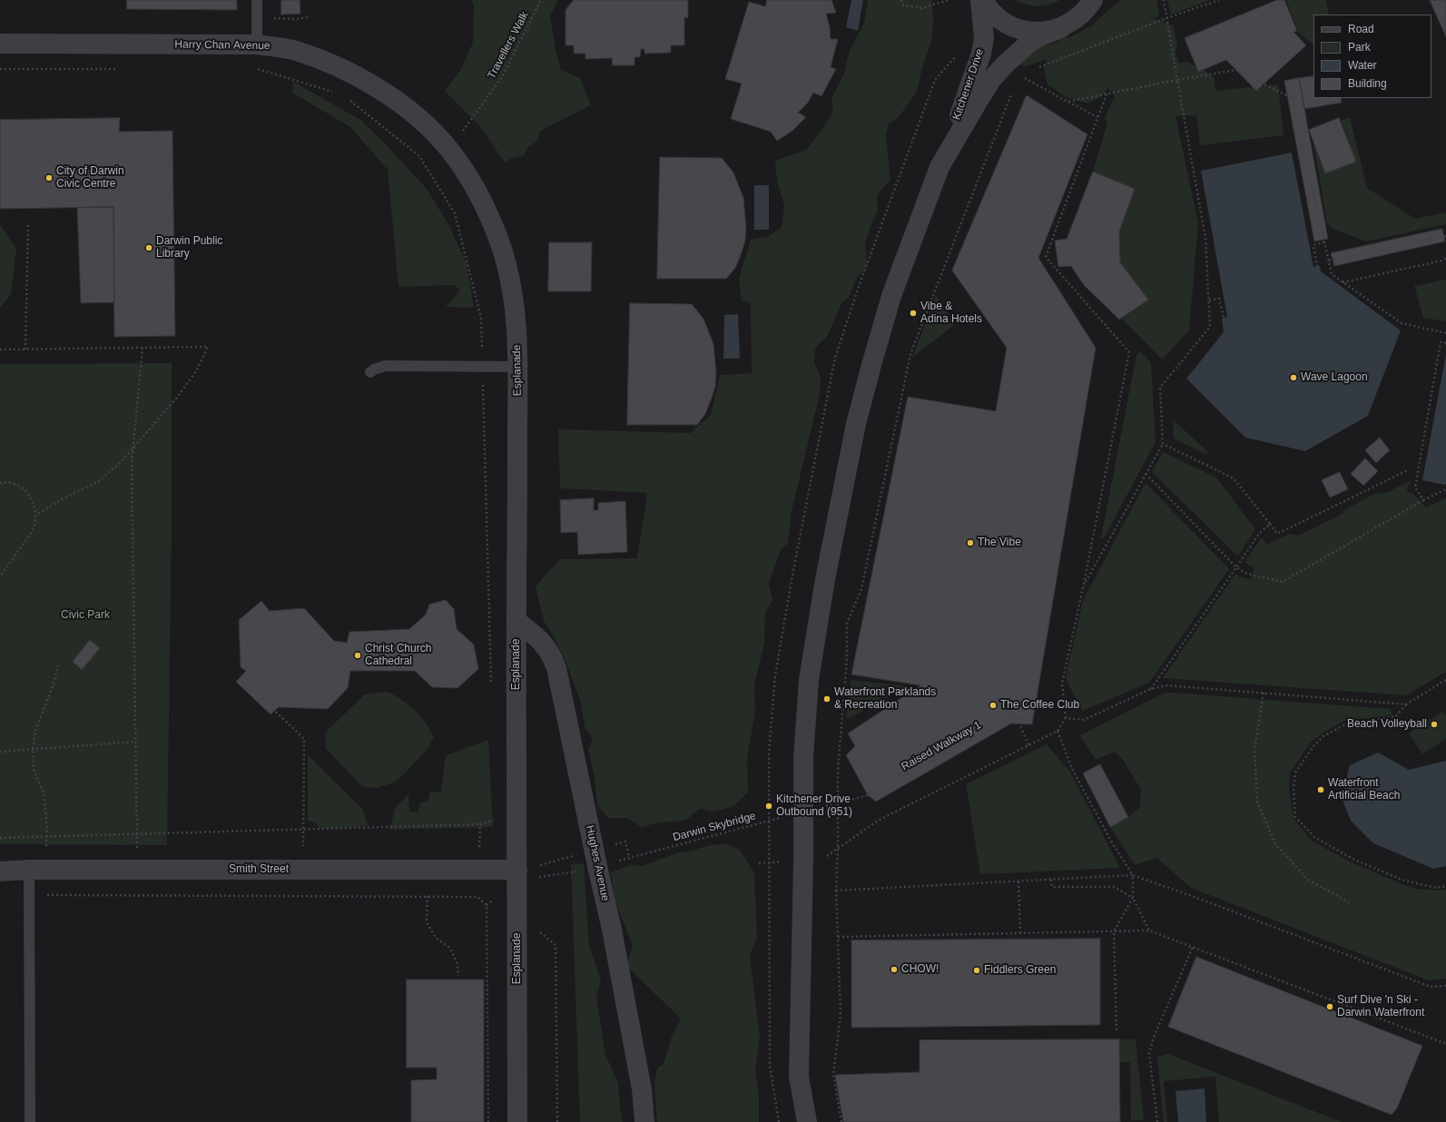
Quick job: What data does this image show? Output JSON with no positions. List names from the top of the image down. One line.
{"streets":{"street":["Harry Chan Avenue","Kitchener Drive","Esplanade","Hughes Avenue","Smith Street"],"path":["Travellers Walk","Raised Walkway 1","Darwin Skybridge"]},"crossings":[["Harry Chan Avenue","Travellers Walk"],["Harry Chan Avenue","Esplanade"],["Esplanade","Hughes Avenue"],["Esplanade","Smith Street"]],"parks":["Civic Park"],"places":["City of Darwin Civic Centre","Darwin Public Library","Vibe & Adina Hotels","Wave Lagoon","The Vibe","Christ Church Cathedral","Waterfront Parklands & Recreation","The Coffee Club","Beach Volleyball","Waterfront Artificial Beach","Kitchener Drive Outbound (951)","CHOW!","Fiddlers Green","Surf Dive 'n Ski - Darwin Waterfront"],"legend":["Road","Park","Water","Building"]}
